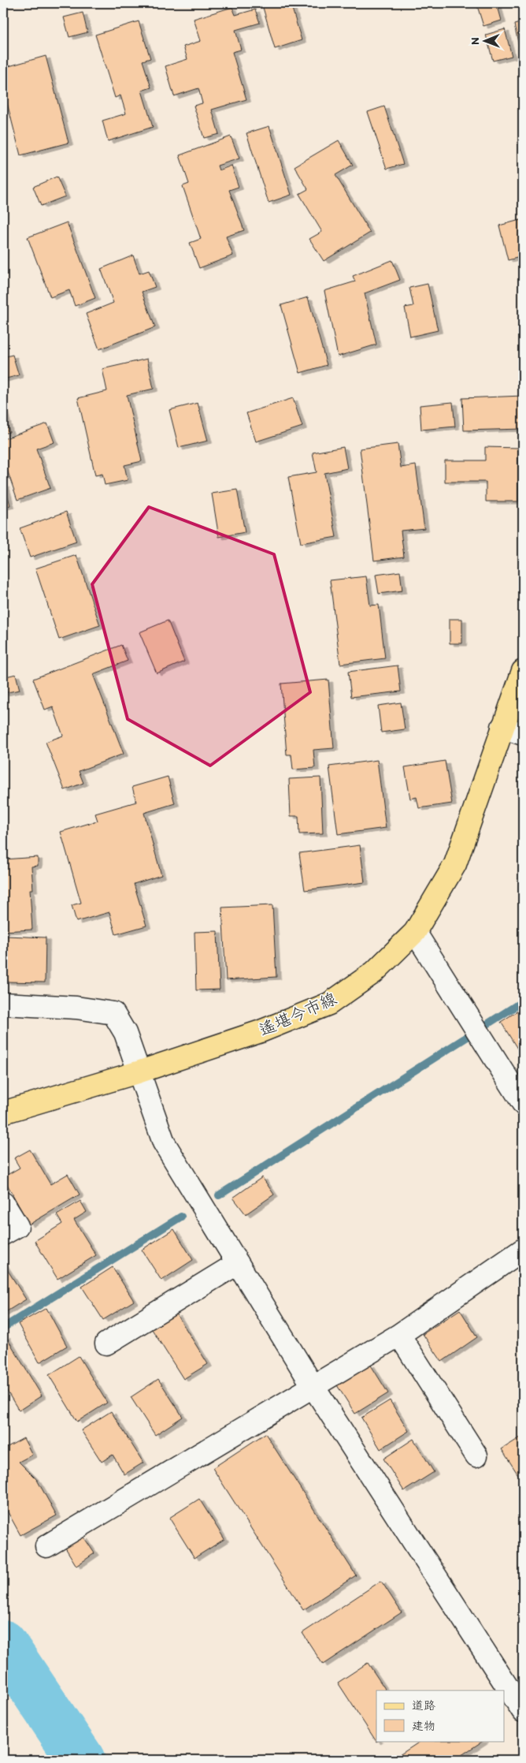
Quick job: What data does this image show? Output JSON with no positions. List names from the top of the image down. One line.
{"streets":{"main road":["遙堪今市線"]},"legend":["道路","建物"],"north":"left"}
